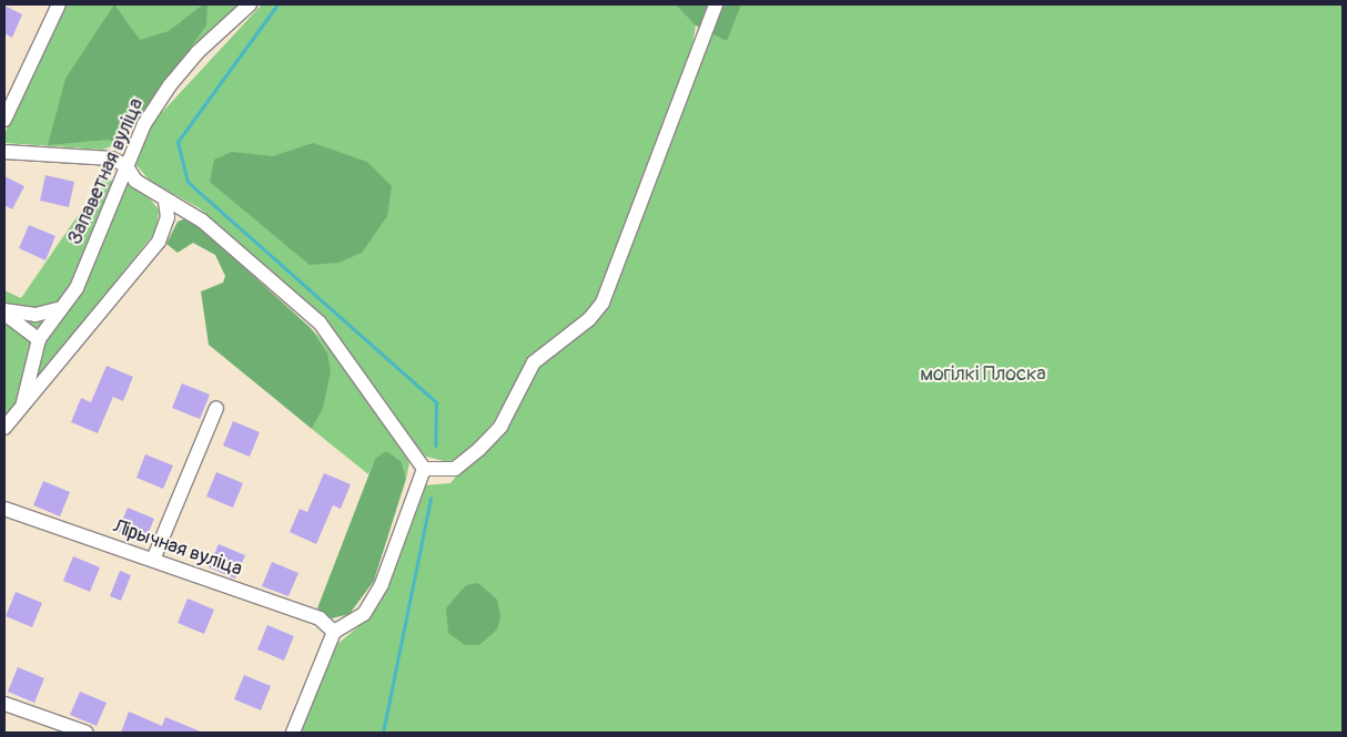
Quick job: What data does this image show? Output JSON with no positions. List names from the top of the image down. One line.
{"streets":{"street":["Запаветная вуліца","Лірычная вуліца"]},"parks":["могілкі Плоска"]}
